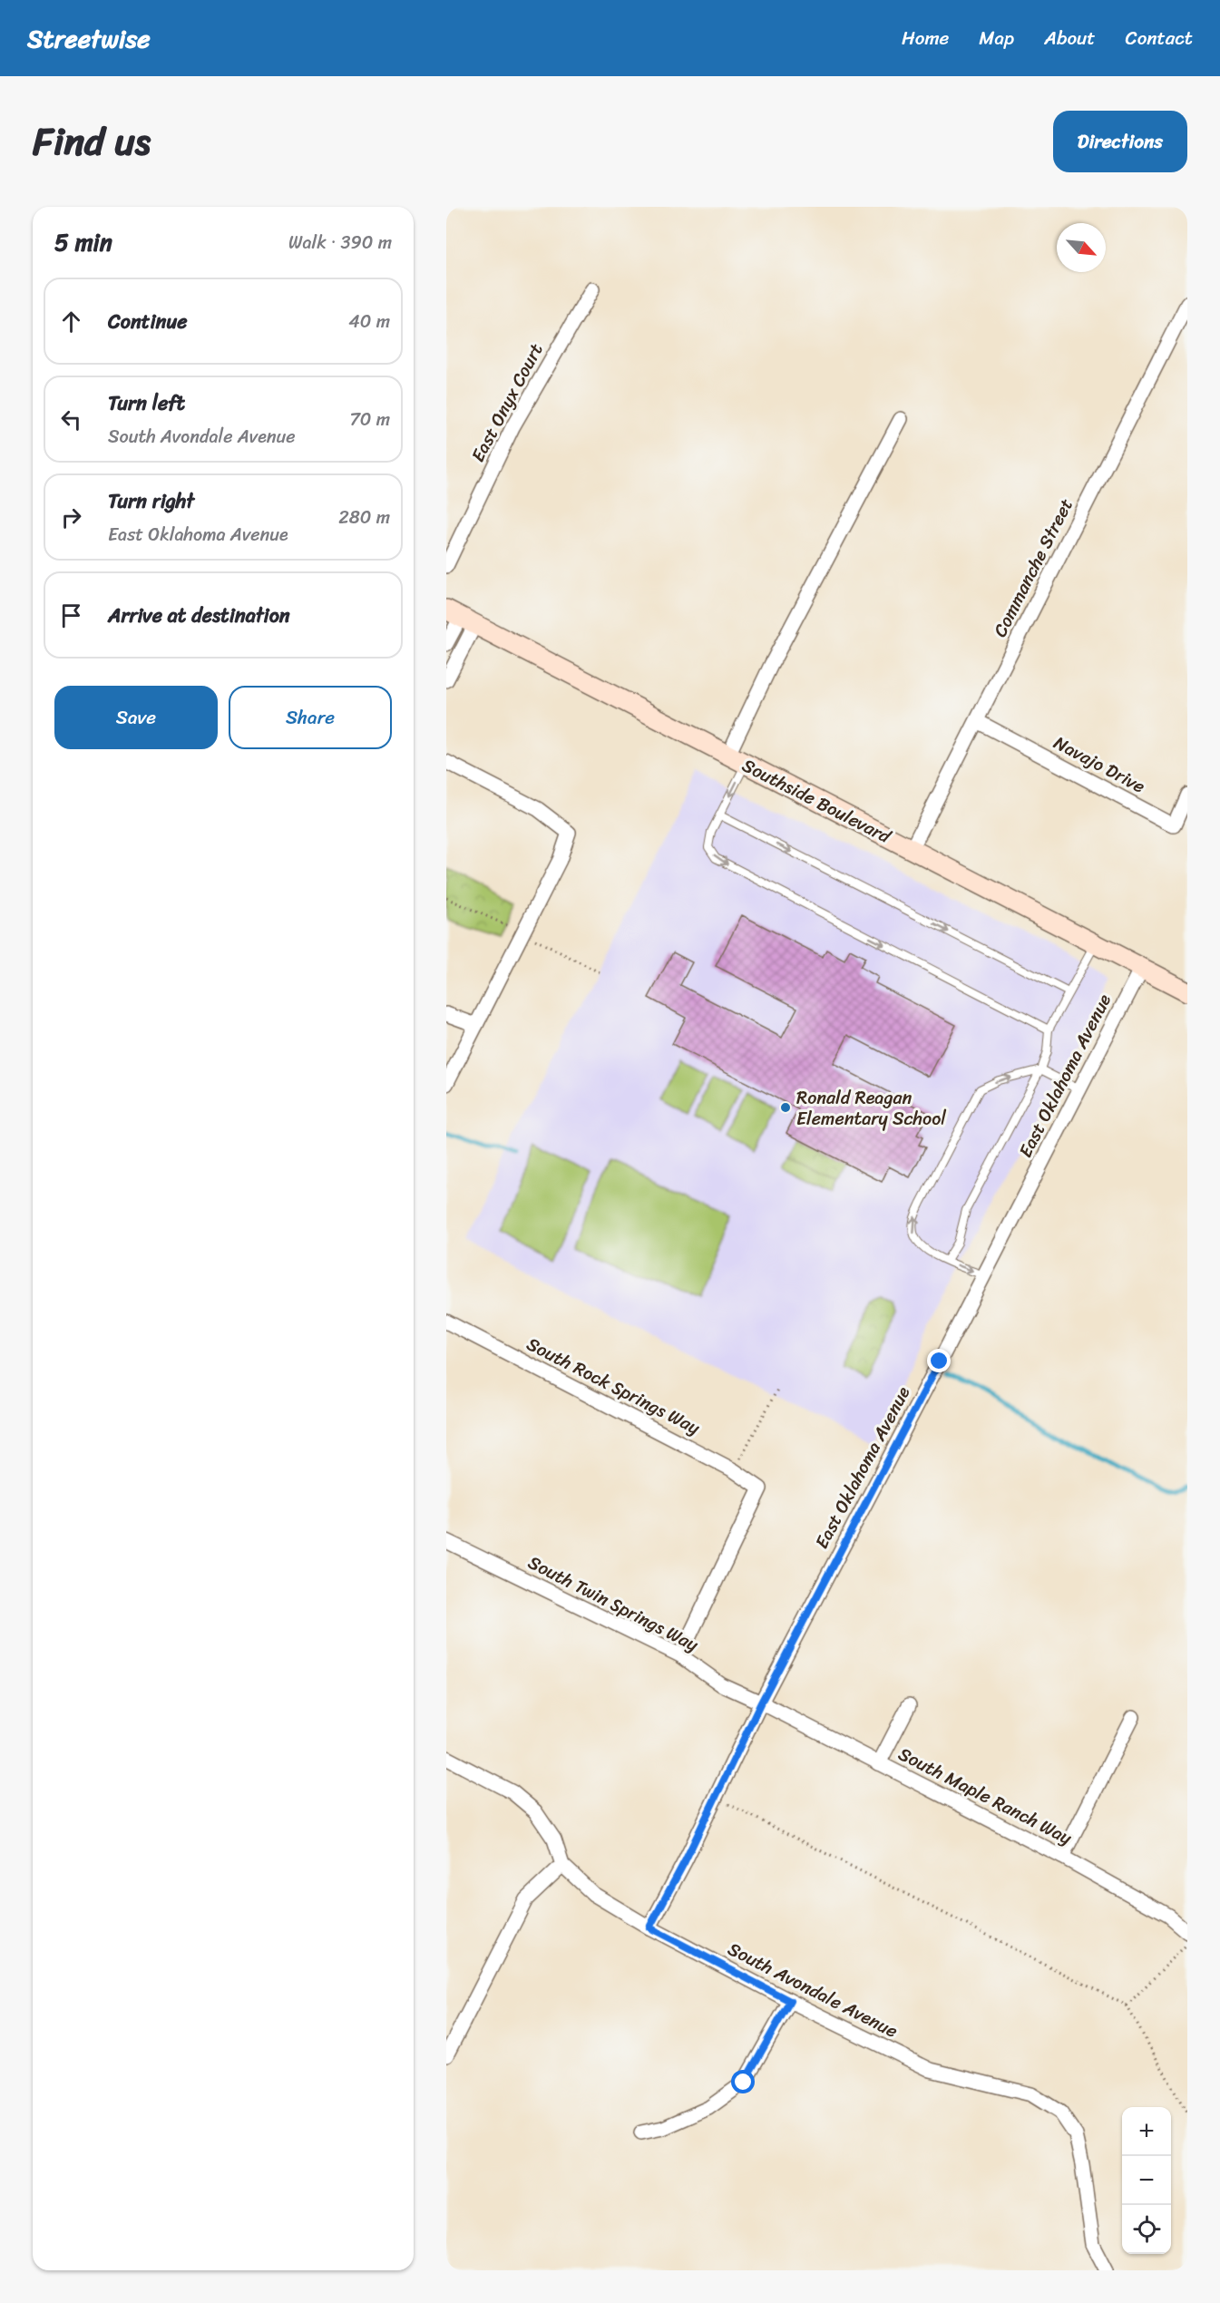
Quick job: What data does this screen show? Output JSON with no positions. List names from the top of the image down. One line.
{"streets":{"main road":["Southside Boulevard"],"street":["East Onyx Court","Commanche Street","Navajo Drive","East Oklahoma Avenue","South Rock Springs Way","South Twin Springs Way","South Maple Ranch Way","South Avondale Avenue"]},"crossings":[["Commanche Street","Navajo Drive"],["Commanche Street","Southside Boulevard"],["Southside Boulevard","East Oklahoma Avenue"],["East Oklahoma Avenue","South Twin Springs Way"],["East Oklahoma Avenue","South Maple Ranch Way"],["East Oklahoma Avenue","South Avondale Avenue"],["South Rock Springs Way","South Twin Springs Way"],["South Twin Springs Way","South Maple Ranch Way"]],"places":["Ronald Reagan Elementary School"],"north":"bottom right","page":{"header":"Streetwise","nav":["Home","Map","About","Contact"],"title":"Find us","buttons":["Directions",["Save","Share"]],"heading":["5 min","Walk · 390 m"],"list":[["Continue","40 m"],["Turn left","South Avondale Avenue","70 m"],["Turn right","East Oklahoma Avenue","280 m"],"Arrive at destination"],"map_buttons":["+","−"]}}
